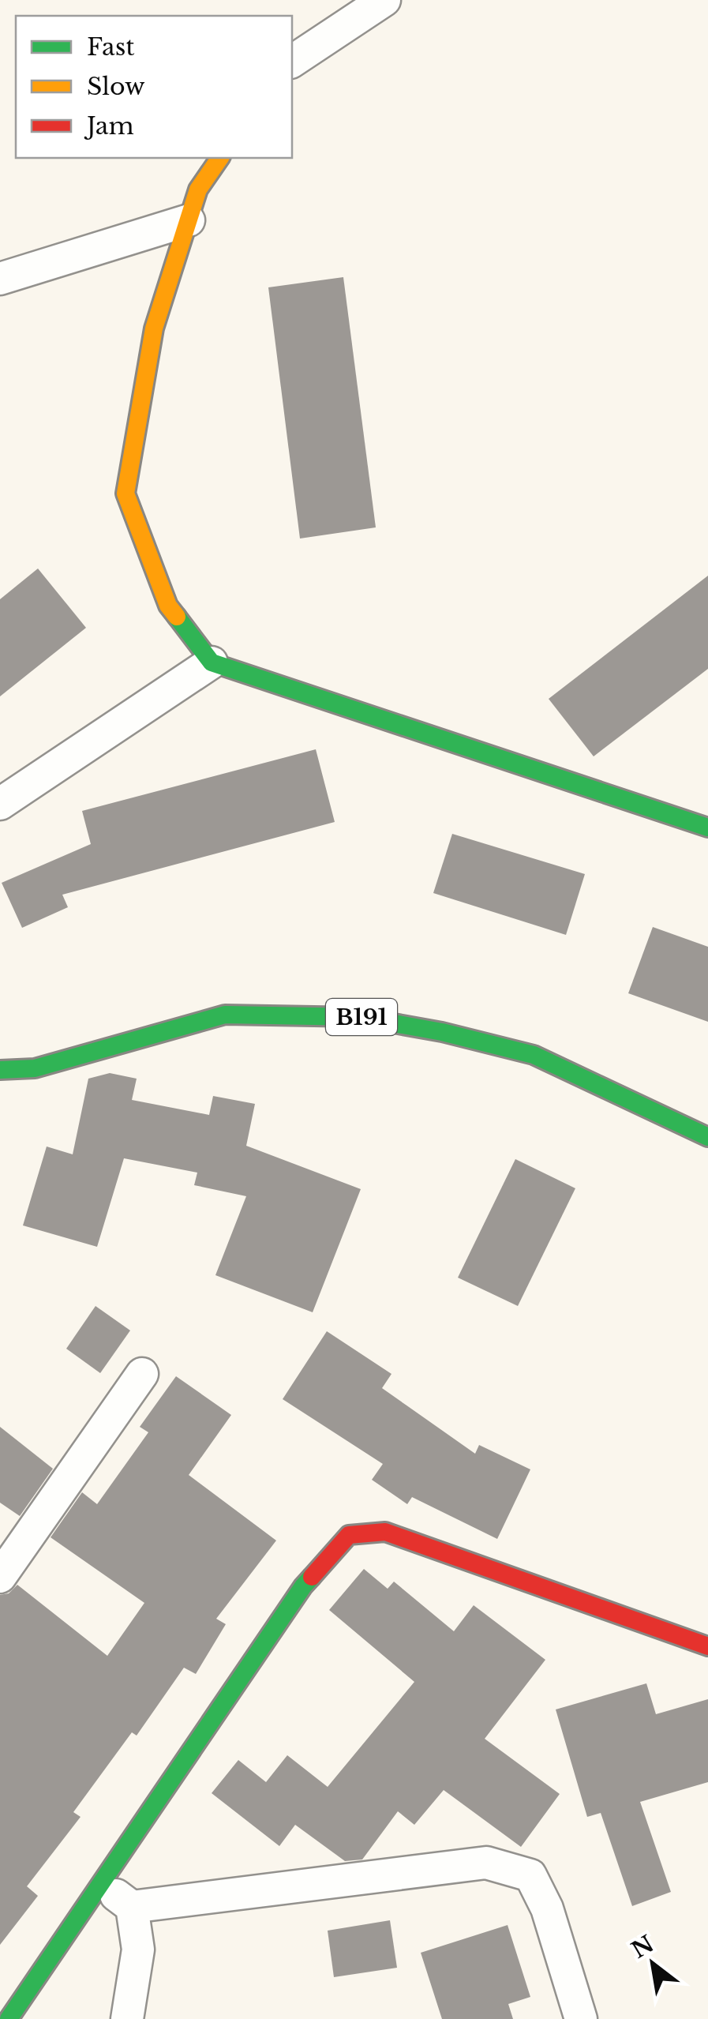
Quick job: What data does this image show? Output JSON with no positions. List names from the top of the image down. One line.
{"streets":{"street":["B191"]},"legend":["Fast","Slow","Jam"],"north":"top left"}
